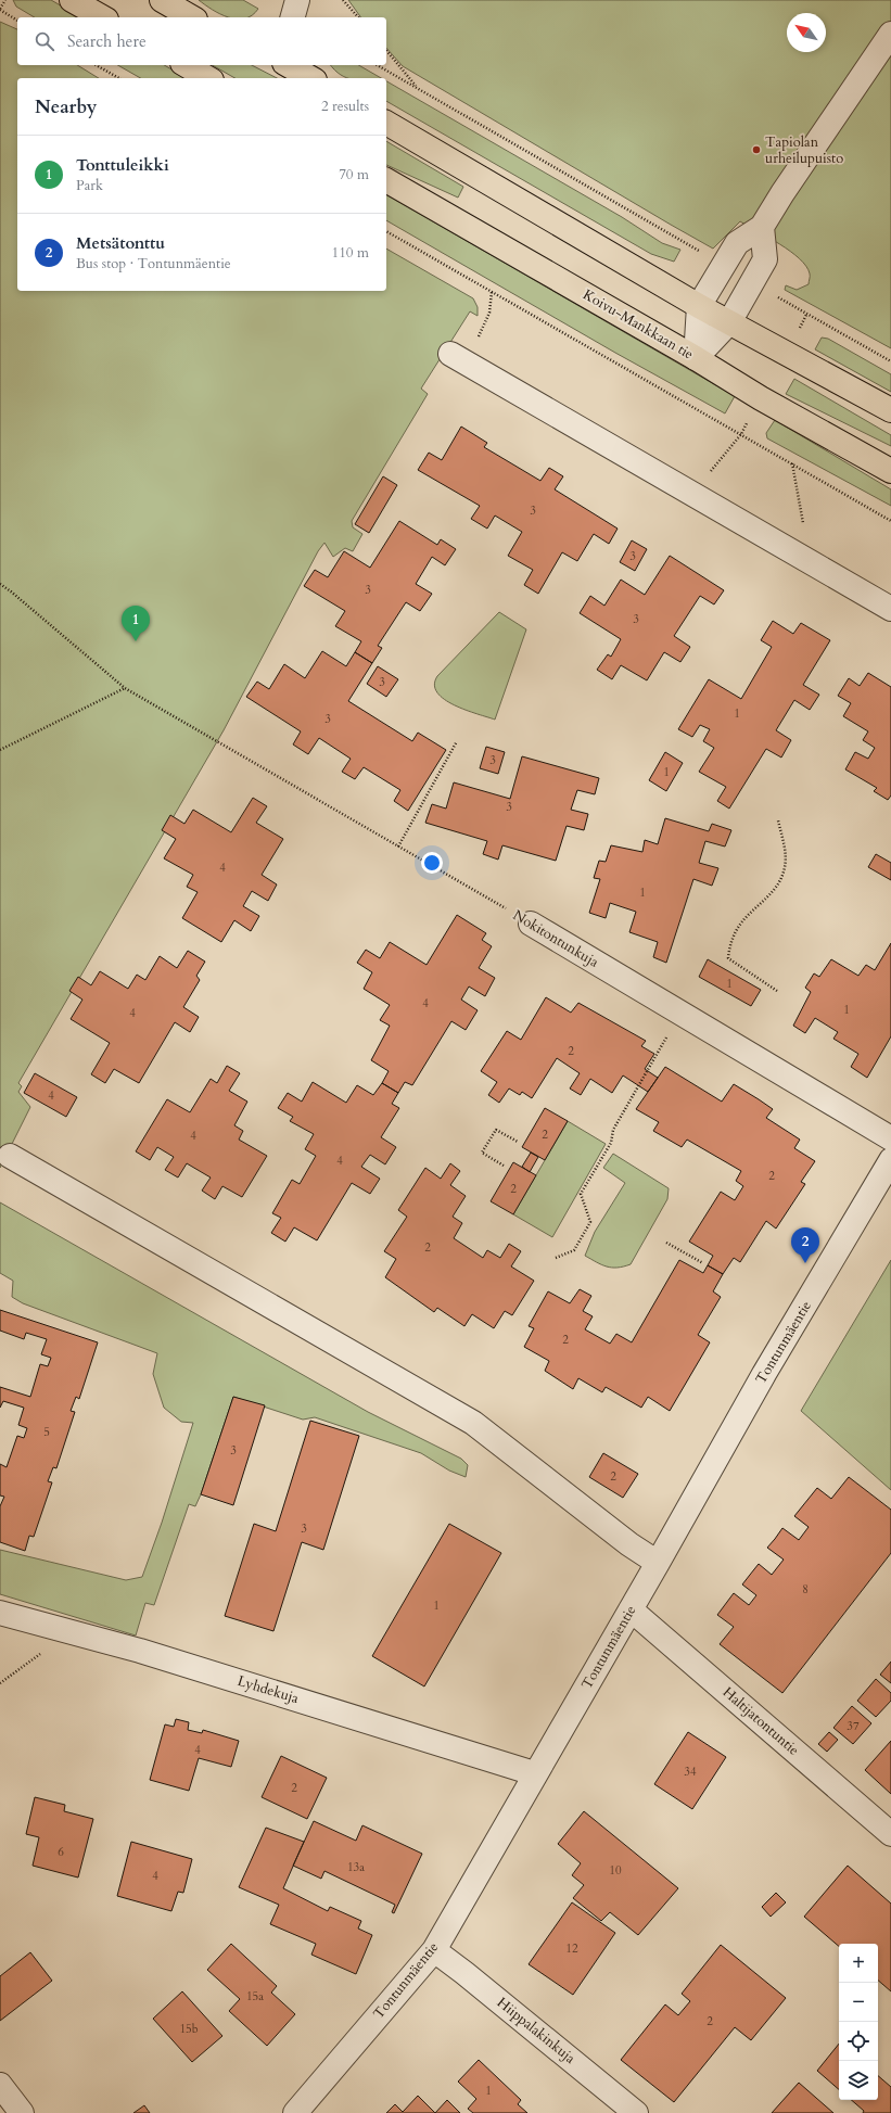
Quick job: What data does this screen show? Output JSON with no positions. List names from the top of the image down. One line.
{"streets":{"main road":["Koivu-Mankkaan tie"],"street":["Nokitontunkuja","Tontunmäentie","Lyhdekuja","Haltijatontuntie","Hiippalakinkuja"]},"crossings":[["Tontunmäentie","Lyhdekuja"],["Tontunmäentie","Haltijatontuntie"],["Tontunmäentie","Hiippalakinkuja"]],"places":["Tapiolan urheilupuisto"],"house_numbers":["3","3","3","3","3","1","3","3","1","3","4","1","1","4","1","4","2","4","2","4","4","2","2","2","2","5","3","2","3","8","1","37","4","34","2","6","13a","10","4","12","15a","2","15b","1"],"north":"top left","page":{"search":"Search here","heading":["Nearby","2 results"],"list":[{"mark":"1","name":"Tonttuleikki","note":"Park","value":"70 m"},{"mark":"2","name":"Metsätonttu","note":"Bus stop · Tontunmäentie","value":"110 m"}],"pins":["1","2"],"map_buttons":["+","−"]}}
